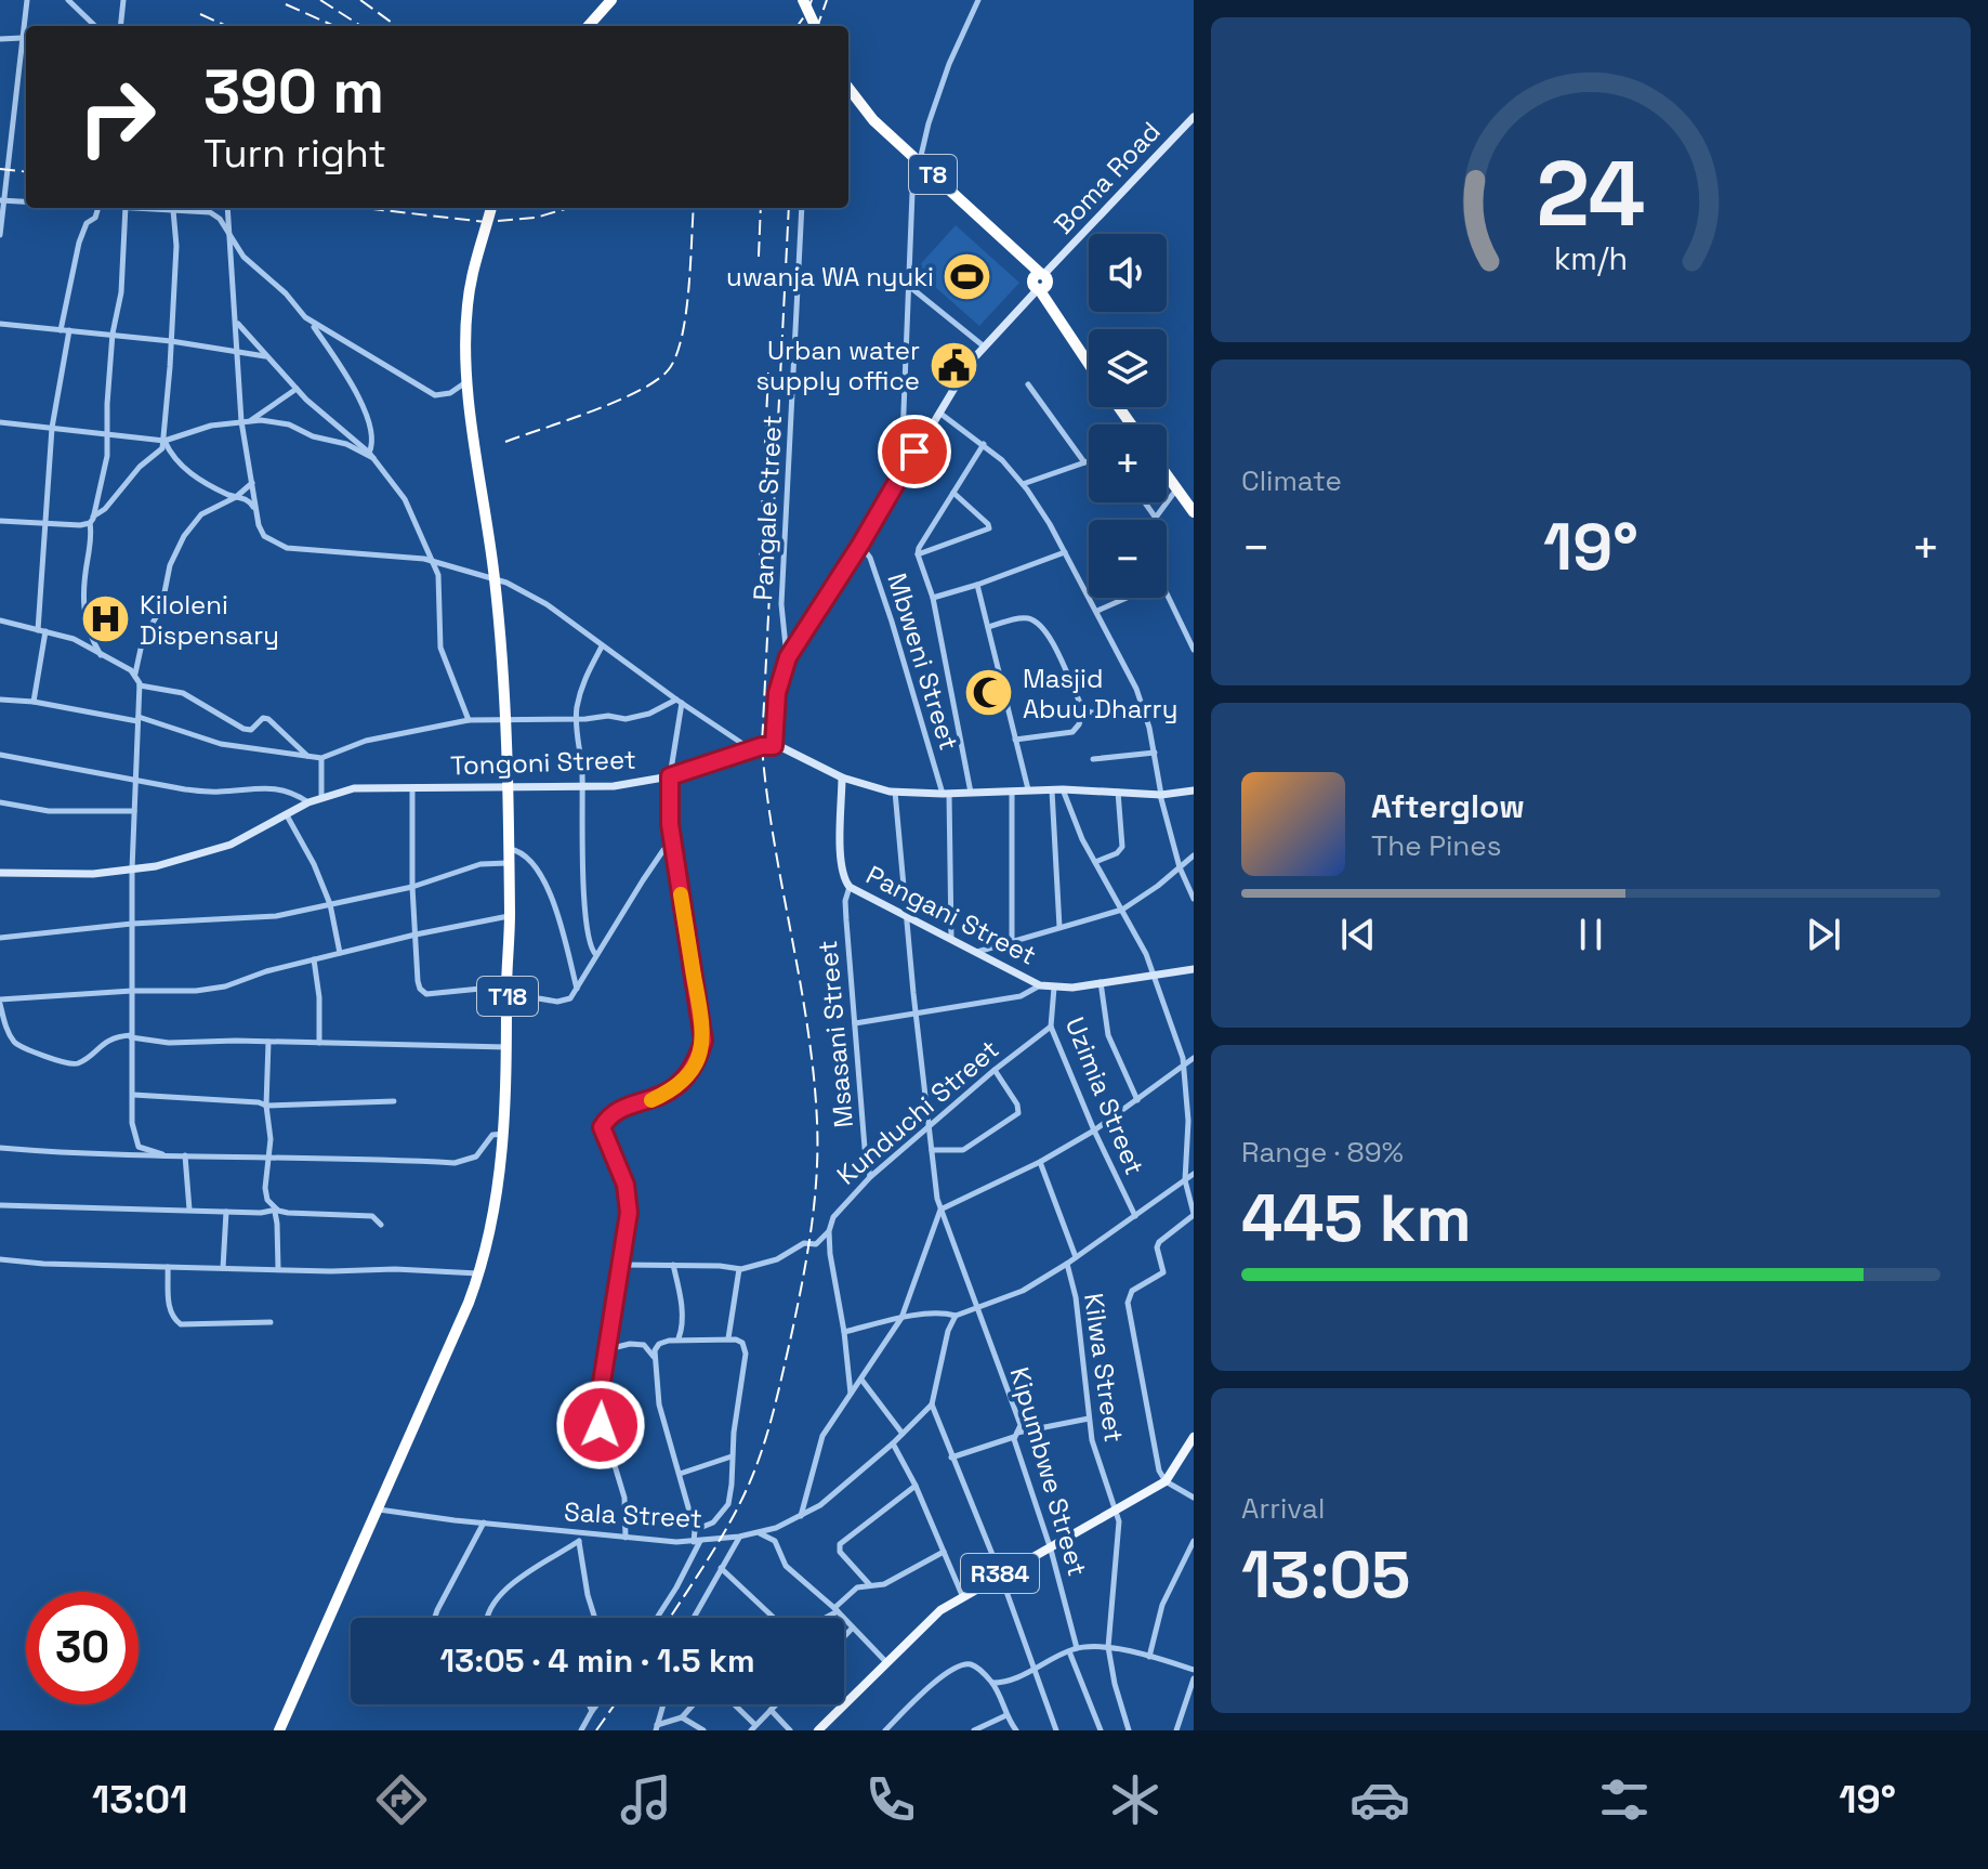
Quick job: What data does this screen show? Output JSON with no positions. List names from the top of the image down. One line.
{"streets":{"highway":["T8","T18"],"main road":["R384"],"street":["Boma Road","Pangale Street","Mbweni Street","Tongoni Street","Pangani Street","Msasani Street","Uzimia Street","Kunduchi Street","Kilwa Street","Kipumbwe Street","Sala Street"]},"crossings":[["T8","Boma Road"],["Boma Road","Pangale Street"],["Boma Road","Mbweni Street"],["Boma Road","Tongoni Street"],["Mbweni Street","Pangani Street"],["Tongoni Street","T18"],["Pangani Street","Msasani Street"],["Pangani Street","Uzimia Street"],["Pangani Street","Kipumbwe Street"],["T18","Sala Street"],["Msasani Street","Kunduchi Street"],["Uzimia Street","Kunduchi Street"],["Kunduchi Street","Kipumbwe Street"],["Kilwa Street","R384"],["Kipumbwe Street","Sala Street"],["Kipumbwe Street","R384"]],"places":{"sports":["uwanja WA nyuki"],"public building":["Urban water supply office"],"hospital":["Kiloleni Dispensary"],"mosque":["Masjid Abuu Dharry"]},"page":{"turn":["390 m","Turn right"],"map_buttons":["+","−"],"tile":["Climate",["Range · 89%","445 km"],["Arrival","13:05"]],"heat":["−","19°","+"],"song":["Afterglow","The Pines"],"limit":"30","trip":"13:05 · 4 min · 1.5 km","tabs":["13:01","19°"],"gauge":["24","km/h"]}}
